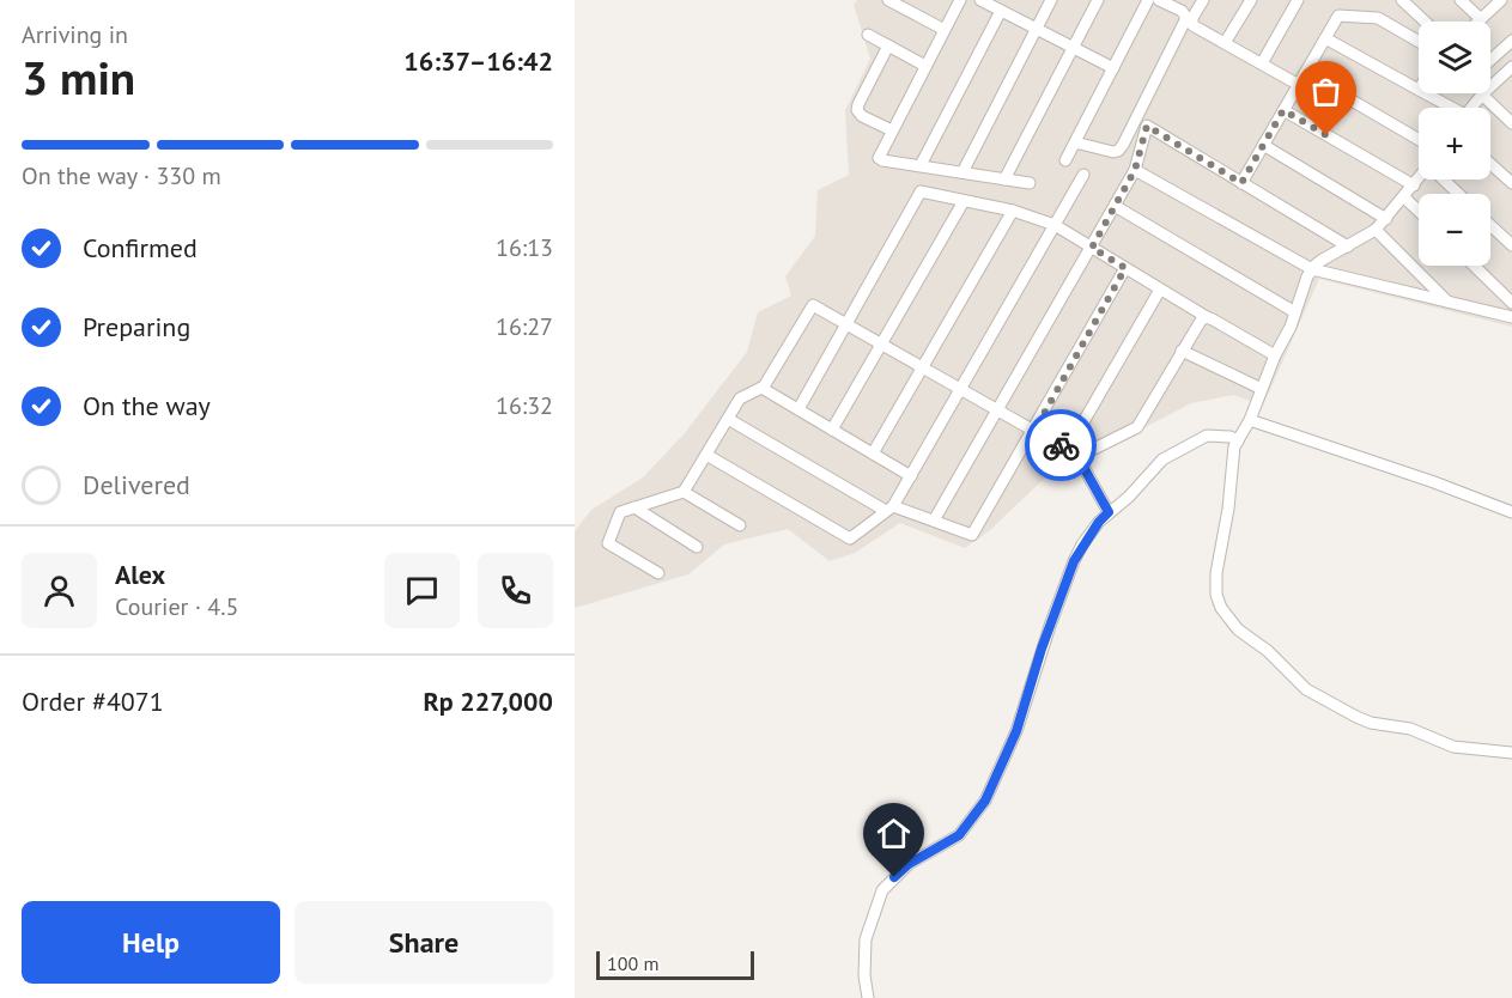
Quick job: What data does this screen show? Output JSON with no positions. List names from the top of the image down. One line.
{"scale_bar":"100 m","page":{"heading":["3 min","Arriving in","16:37–16:42"],"panel":["Alex","Courier · 4.5","Order #4071","Rp 227,000"],"map_buttons":["+","−"],"bar":"On the way · 330 m","list":[["Confirmed","16:13"],["Preparing","16:27"],["On the way","16:32"],"Delivered"],"buttons":["Help","Share"],"scale":"100 m"}}
